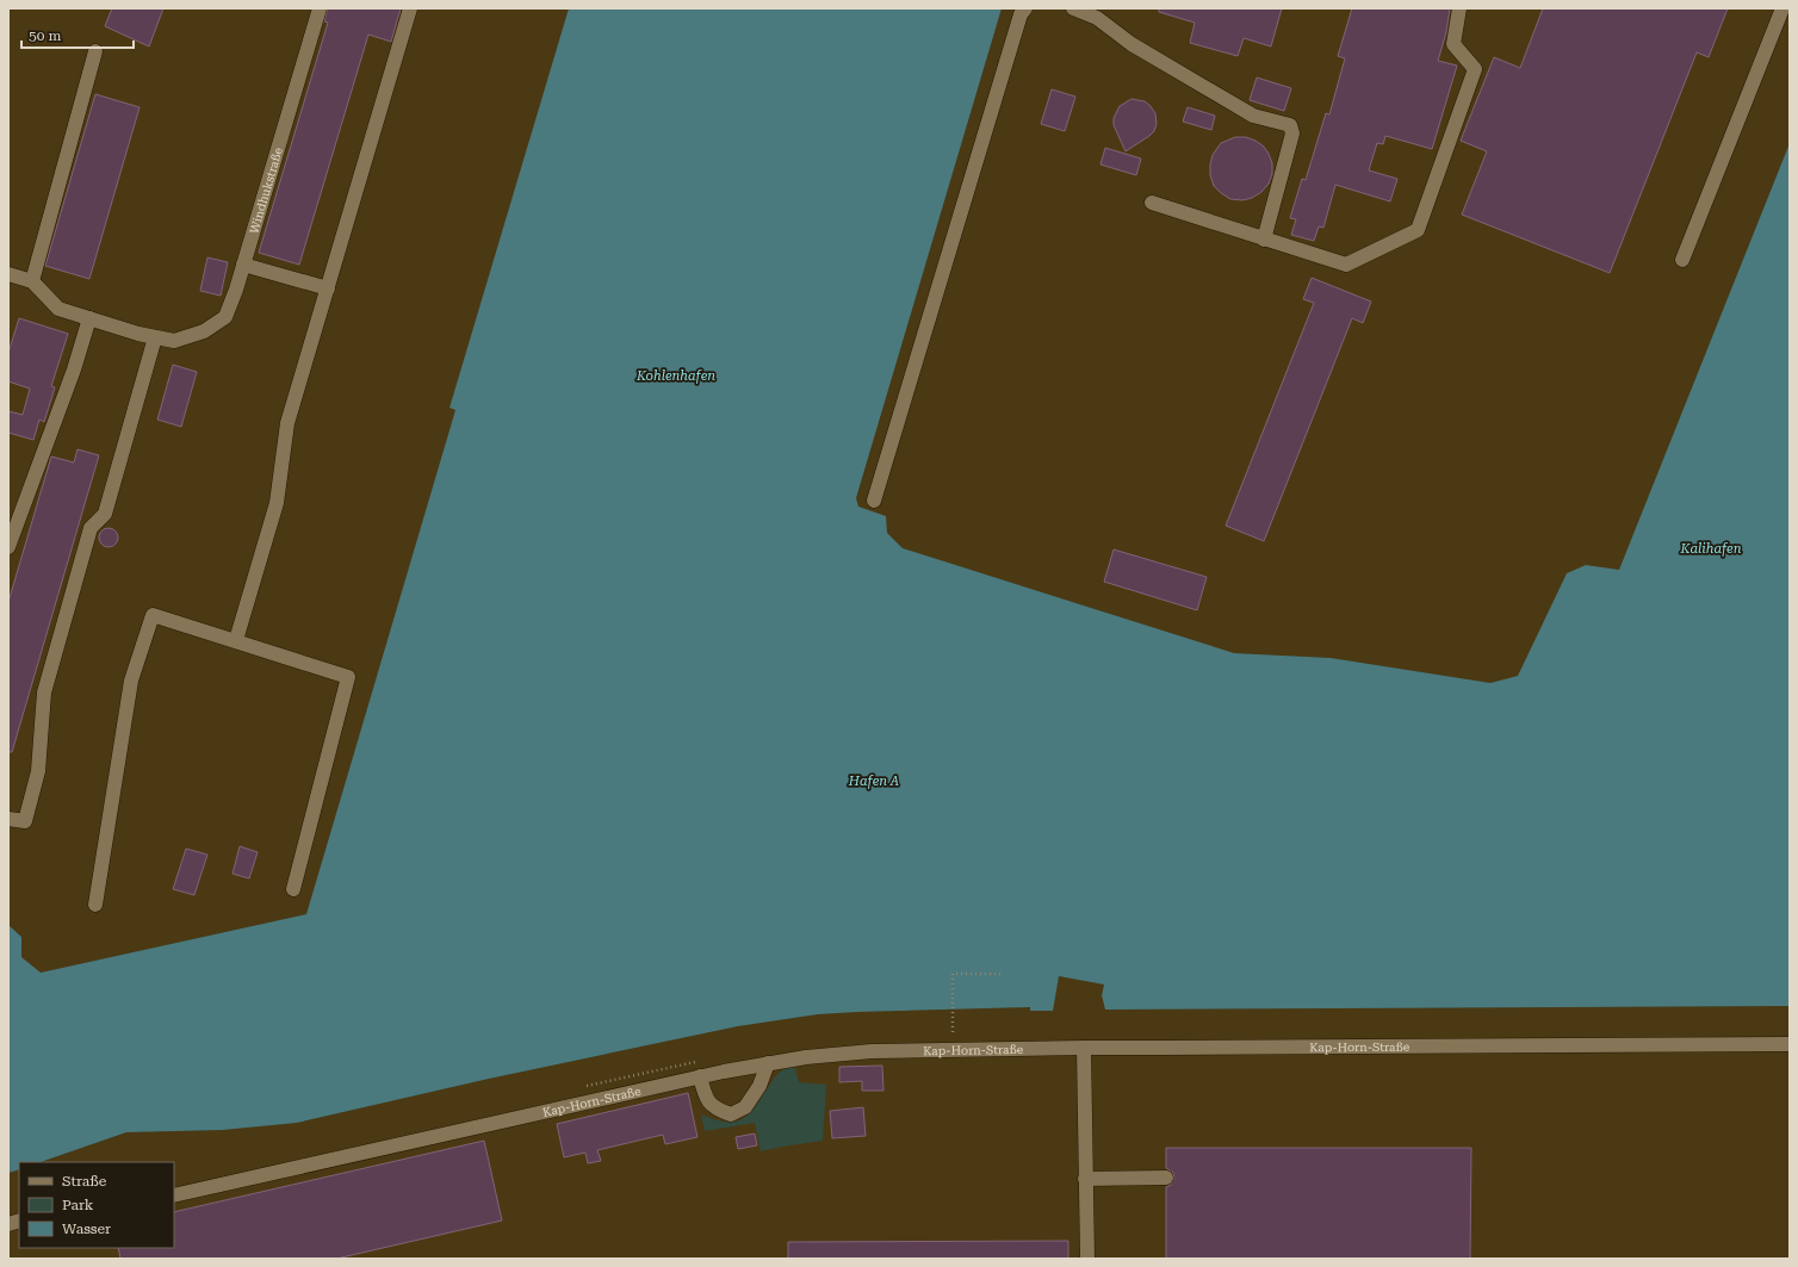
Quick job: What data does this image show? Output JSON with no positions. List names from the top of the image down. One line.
{"streets":{"street":["Windhukstraße","Kap-Horn-Straße"]},"water":["Kohlenhafen","Kalihafen","Hafen A"],"legend":["Straße","Park","Wasser"],"scale_bar":"50 m"}
